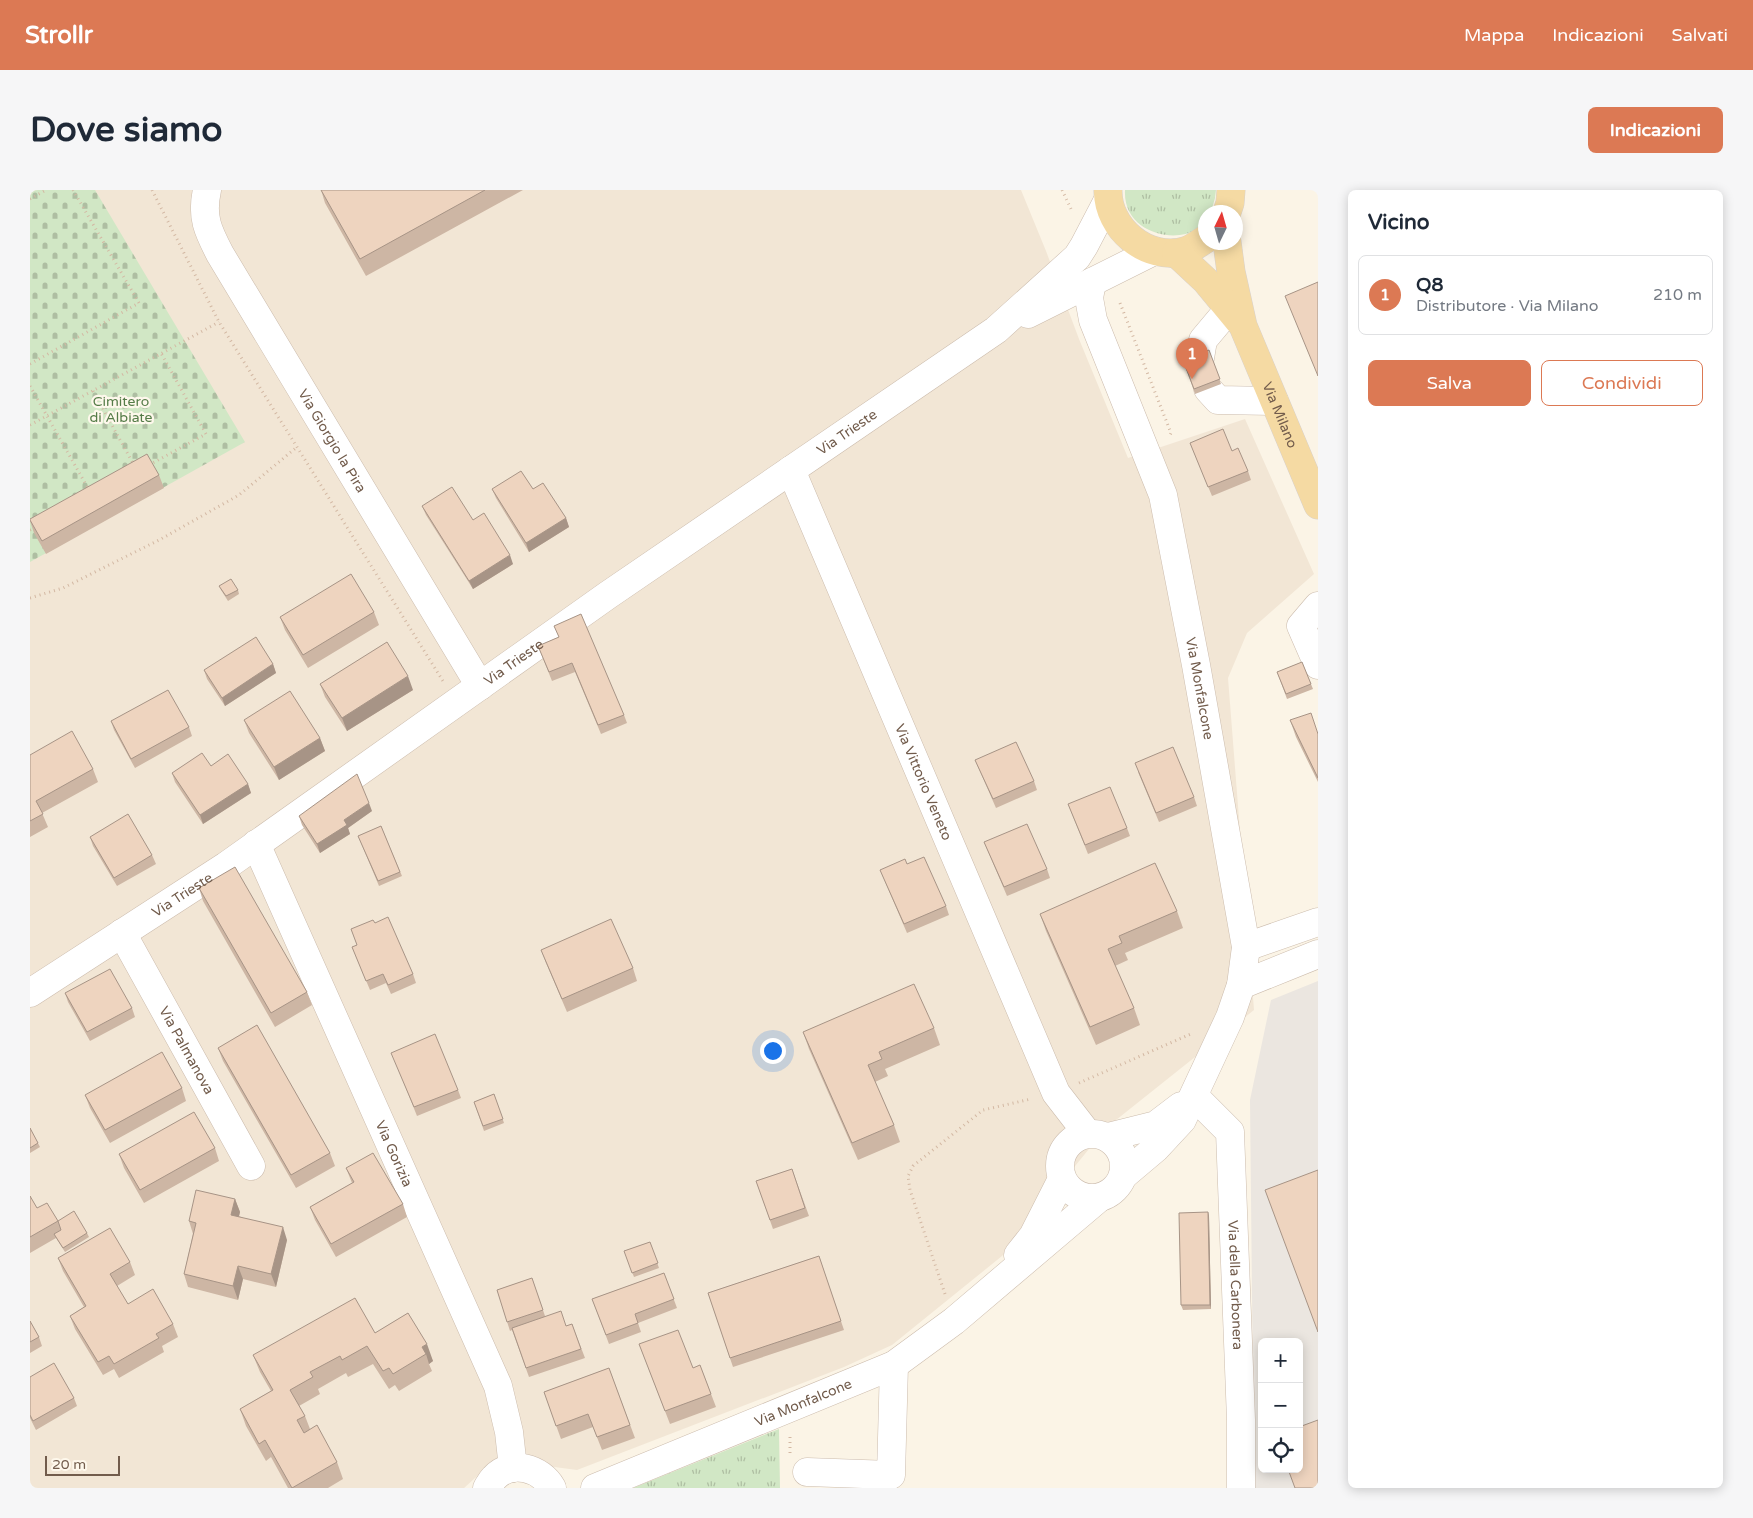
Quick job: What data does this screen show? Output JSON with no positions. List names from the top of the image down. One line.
{"streets":{"main road":["Via Milano"],"street":["Via Trieste","Via Giorgio la Pira","Via Monfalcone","Via Vittorio Veneto","Via Palmanova","Via Gorizia","Via della Carbonera"]},"crossings":[["Via Milano","Via Trieste"],["Via Trieste","Via Giorgio la Pira"],["Via Trieste","Via Monfalcone"],["Via Trieste","Via Vittorio Veneto"],["Via Trieste","Via Palmanova"],["Via Trieste","Via Gorizia"],["Via Monfalcone","Via Vittorio Veneto"],["Via Monfalcone","Via della Carbonera"]],"parks":["Cimitero di Albiate"],"scale_bar":"20 m","north":"top","page":{"header":"Strollr","nav":["Mappa","Indicazioni","Salvati"],"buttons":["Indicazioni",["Salva","Condividi"]],"title":"Dove siamo","heading":"Vicino","list":[{"mark":"1","name":"Q8","note":"Distributore · Via Milano","value":"210 m"}],"pins":"1","map_buttons":["+","−"],"scale":"20 m"}}
